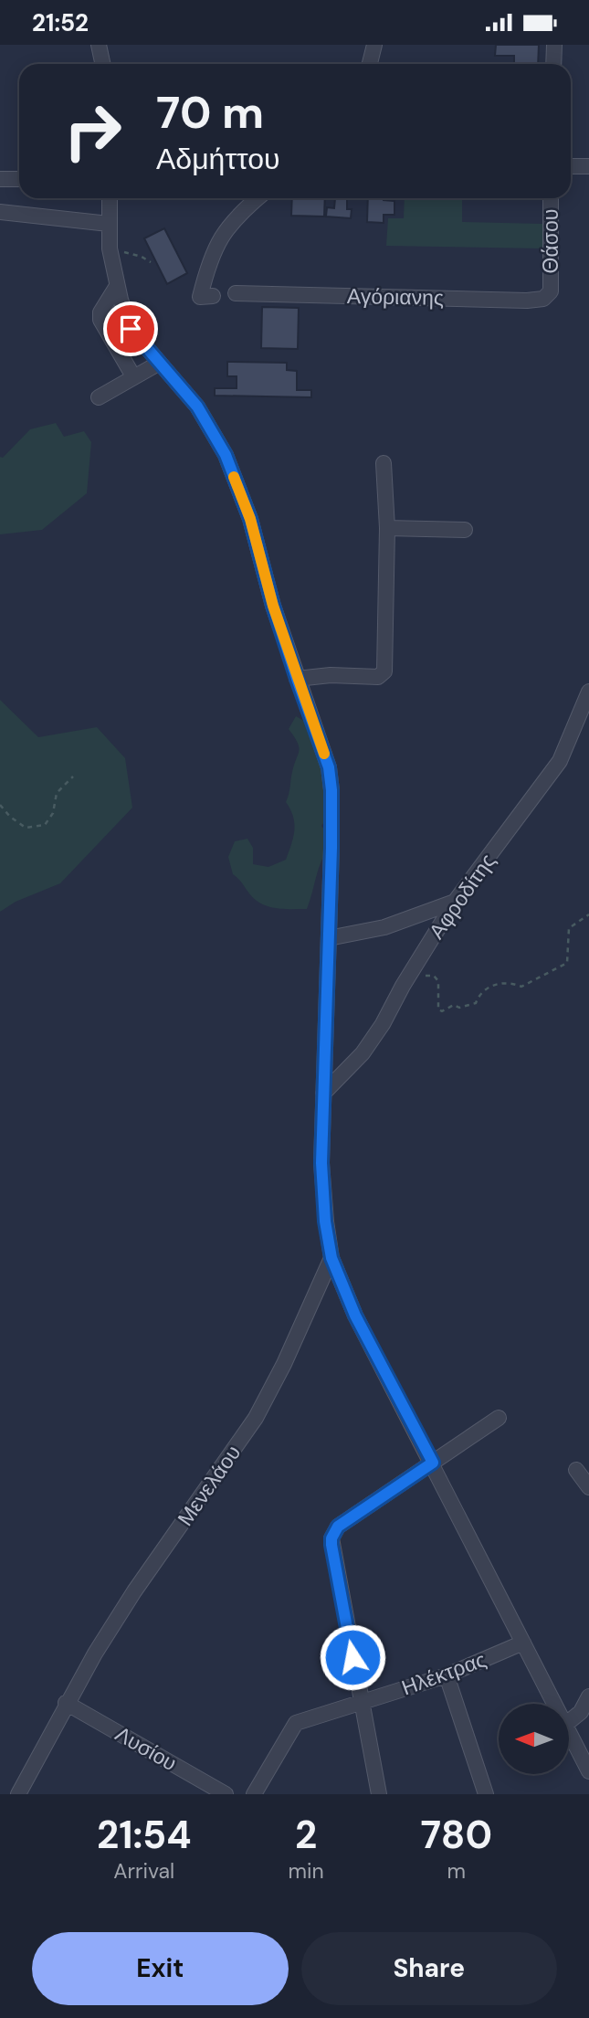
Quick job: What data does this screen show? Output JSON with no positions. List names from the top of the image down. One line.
{"streets":{"street":["Θάσου","Αγόριανης","Αφροδίτης","Μενελάου","Ηλέκτρας","Λυσίου"]},"crossings":[["Θάσου","Αγόριανης"],["Μενελάου","Λυσίου"]],"north":"left","page":{"status":"21:52","turn":["70 m","Αδμήττου"],"eta":["21:54","Arrival","2","min","780","m"],"buttons":["Exit","Share"]}}
